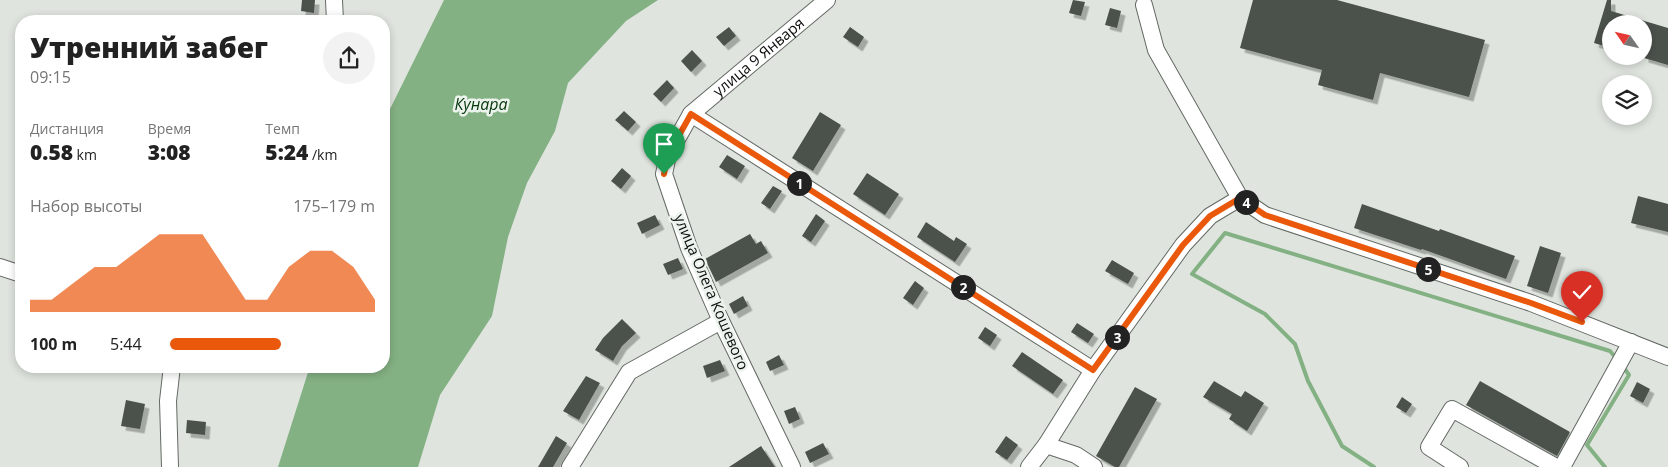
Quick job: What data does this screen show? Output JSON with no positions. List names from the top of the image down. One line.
{"streets":{"street":["улица 9 Января","улица Олега Кошевого"]},"crossings":[["улица 9 Января","улица Олега Кошевого"]],"water":["Кунара"],"north":"top left","page":{"heading":["Утренний забег","09:15"],"stats":[["Дистанция","0.58 km"],["Время","3:08"],["Темп","5:24 /km"]],"pins":["1","4","5","2","3"],"chart":["Набор высоты","175–179 m"],"list":[{"name":"100 m","note":"5:44"}]}}
